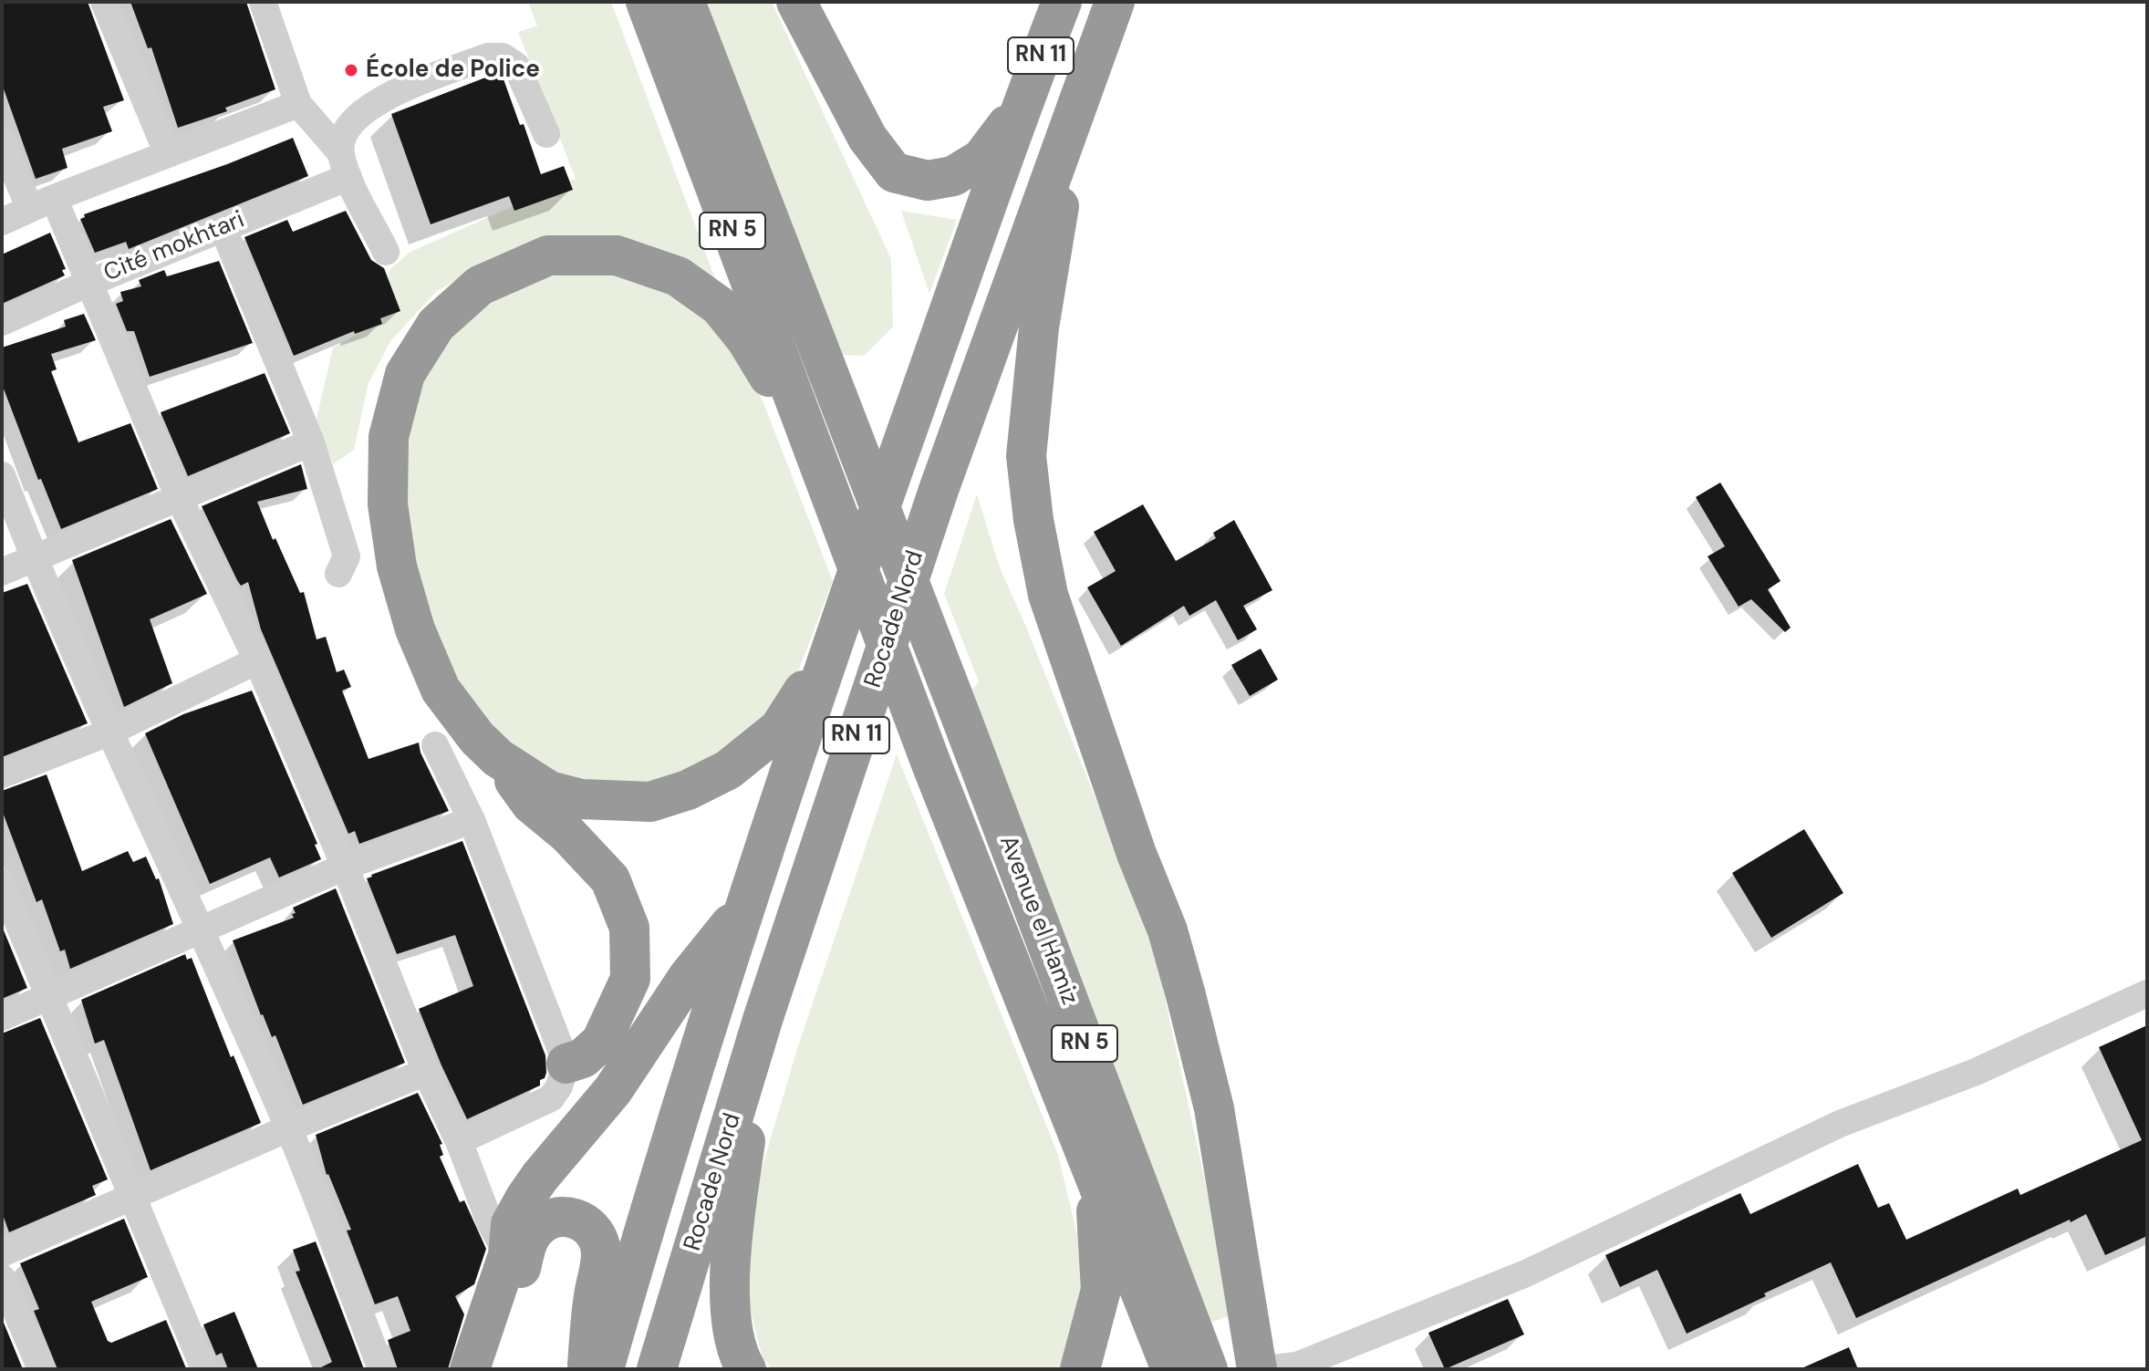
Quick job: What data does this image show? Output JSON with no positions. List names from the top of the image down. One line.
{"streets":{"highway":["RN 11","RN 5","Rocade Nord","Avenue el Hamiz"],"street":["Cité mokhtari"]},"places":["École de Police"]}
